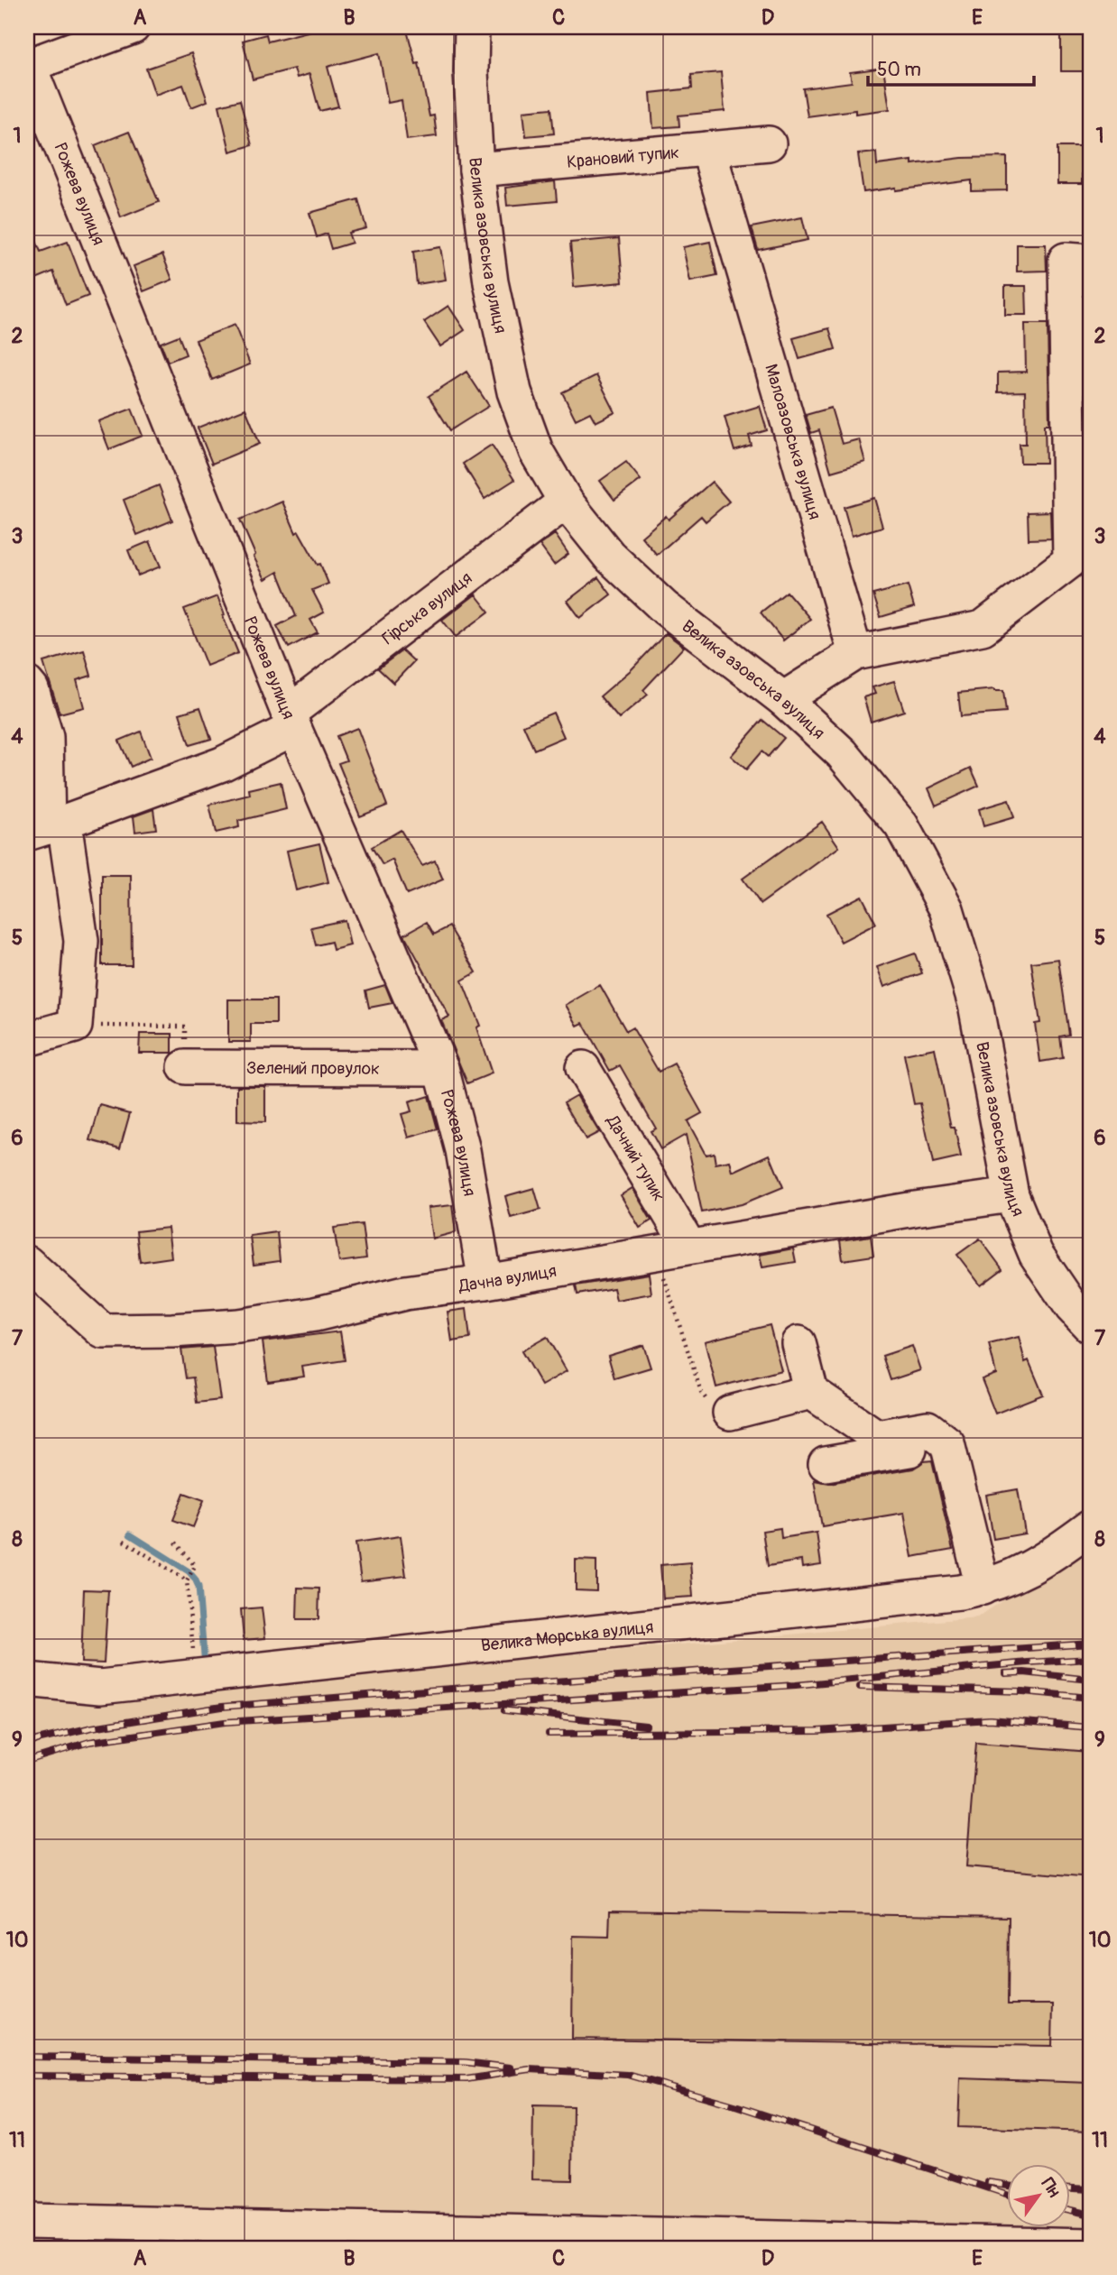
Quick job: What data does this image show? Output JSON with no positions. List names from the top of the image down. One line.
{"streets":{"street":["Крановий тупик","Рожева вулиця","Велика азовська вулиця","Малоазовська вулиця","Гірська вулиця","Зелений провулок","Дачний тупик","Дачна вулиця","Велика Морська вулиця"]},"crossings":[["Крановий тупик","Велика азовська вулиця"],["Крановий тупик","Малоазовська вулиця"],["Рожева вулиця","Гірська вулиця"],["Рожева вулиця","Зелений провулок"],["Рожева вулиця","Дачна вулиця"],["Велика азовська вулиця","Гірська вулиця"],["Велика азовська вулиця","Дачна вулиця"],["Дачний тупик","Дачна вулиця"]],"scale_bar":"50 m","north":"top right","grid":{"columns":["A","B","C","D","E"],"rows":["1","2","3","4","5","6","7","8","9","10","11"]}}
